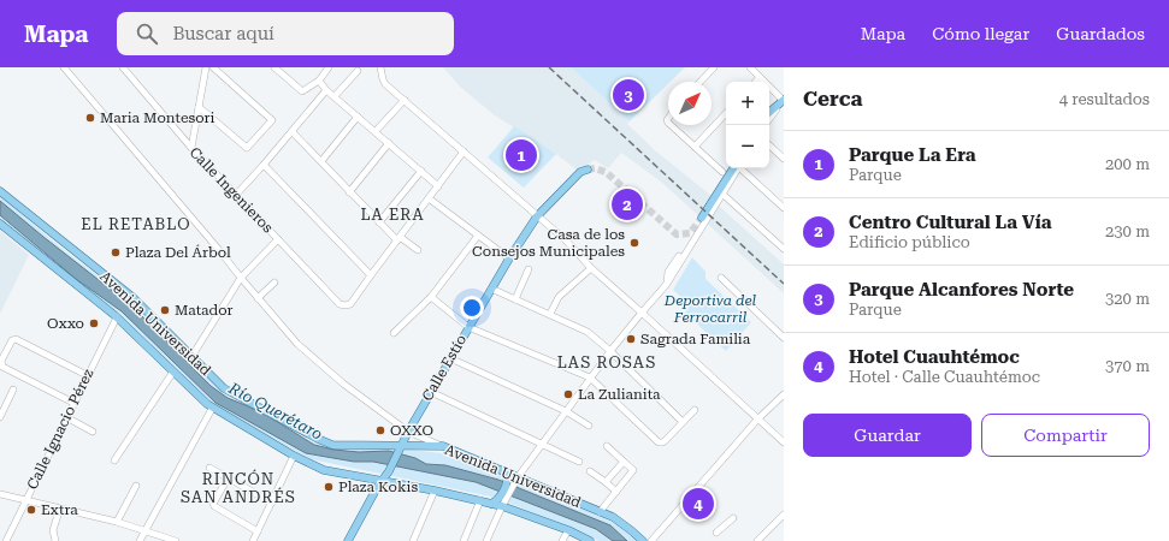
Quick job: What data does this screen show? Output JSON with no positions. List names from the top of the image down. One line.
{"streets":{"main road":["Avenida Universidad","Calle Estío"],"street":["Calle Ingenieros","Calle Ignacio Pérez"]},"crossings":[["Avenida Universidad","Calle Estío"],["Avenida Universidad","Calle Ignacio Pérez"]],"districts":["LA ERA","EL RETABLO","LAS ROSAS","RINCÓN SAN ANDRÉS"],"water":["Río Querétaro"],"parks":["Deportiva del Ferrocarril"],"places":["Maria Montesori","Casa de los Consejos Municipales","Plaza Del Árbol","Matador","Oxxo","Sagrada Familia","La Zulianita","OXXO","Plaza Kokis","Extra"],"north":"top right","page":{"header":"Mapa","search":"Buscar aquí","nav":["Mapa","Cómo llegar","Guardados"],"heading":["Cerca","4 resultados"],"pins":["3","1","2","4"],"map_buttons":["+","−"],"list":[{"mark":"1","name":"Parque La Era","note":"Parque","value":"200 m"},{"mark":"2","name":"Centro Cultural La Vía","note":"Edificio público","value":"230 m"},{"mark":"3","name":"Parque Alcanfores Norte","note":"Parque","value":"320 m"},{"mark":"4","name":"Hotel Cuauhtémoc","note":"Hotel · Calle Cuauhtémoc","value":"370 m"}],"buttons":["Guardar","Compartir"]}}
